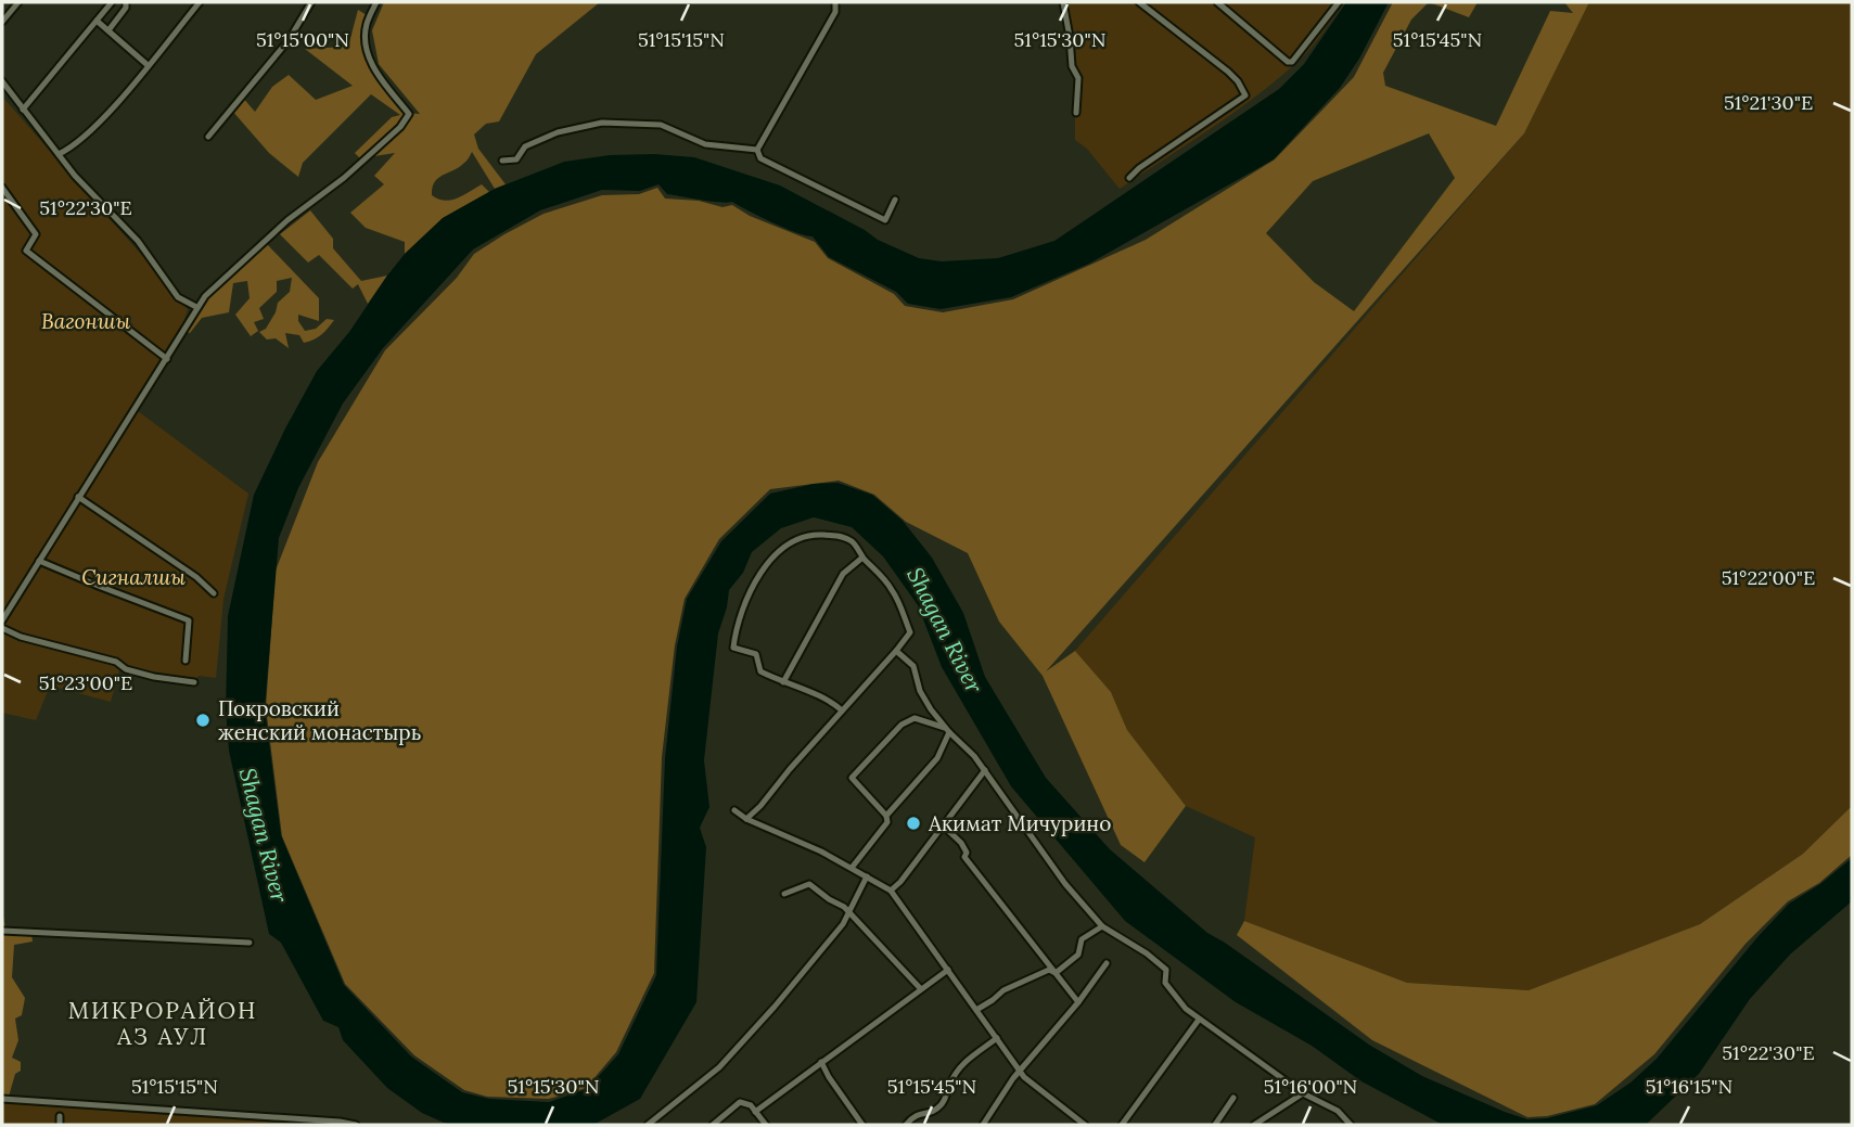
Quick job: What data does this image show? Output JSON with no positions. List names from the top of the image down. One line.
{"districts":["МИКРОРАЙОН АЗ АУЛ"],"water":["Shagan River"],"parks":["Вагоншы","Сигналшы"],"places":["Покровский женский монастырь","Акимат Мичурино"],"coordinates":["51°15'00\"N","51°15'15\"N","51°15'30\"N","51°15'45\"N","51°21'30\"E","51°22'30\"E","51°22'00\"E","51°23'00\"E","51°16'00\"N","51°16'15\"N"]}
